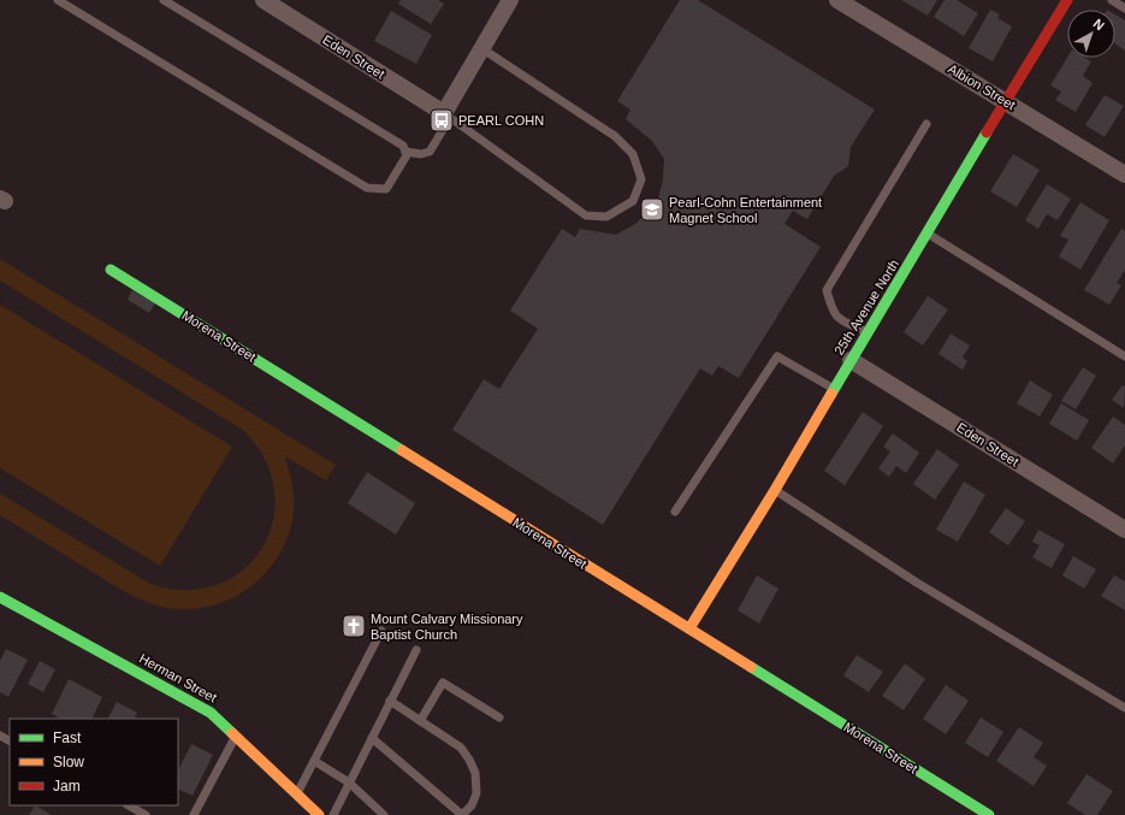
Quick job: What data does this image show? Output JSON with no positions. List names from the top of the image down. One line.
{"streets":{"street":["Eden Street","Albion Street","25th Avenue North","Morena Street","Herman Street"]},"crossings":[["Eden Street","25th Avenue North"],["Albion Street","25th Avenue North"],["25th Avenue North","Morena Street"]],"places":{"bus stop":["PEARL COHN"],"school or university":["Pearl-Cohn Entertainment Magnet School"],"church":["Mount Calvary Missionary Baptist Church"]},"legend":["Fast","Slow","Jam"],"north":"top right"}
